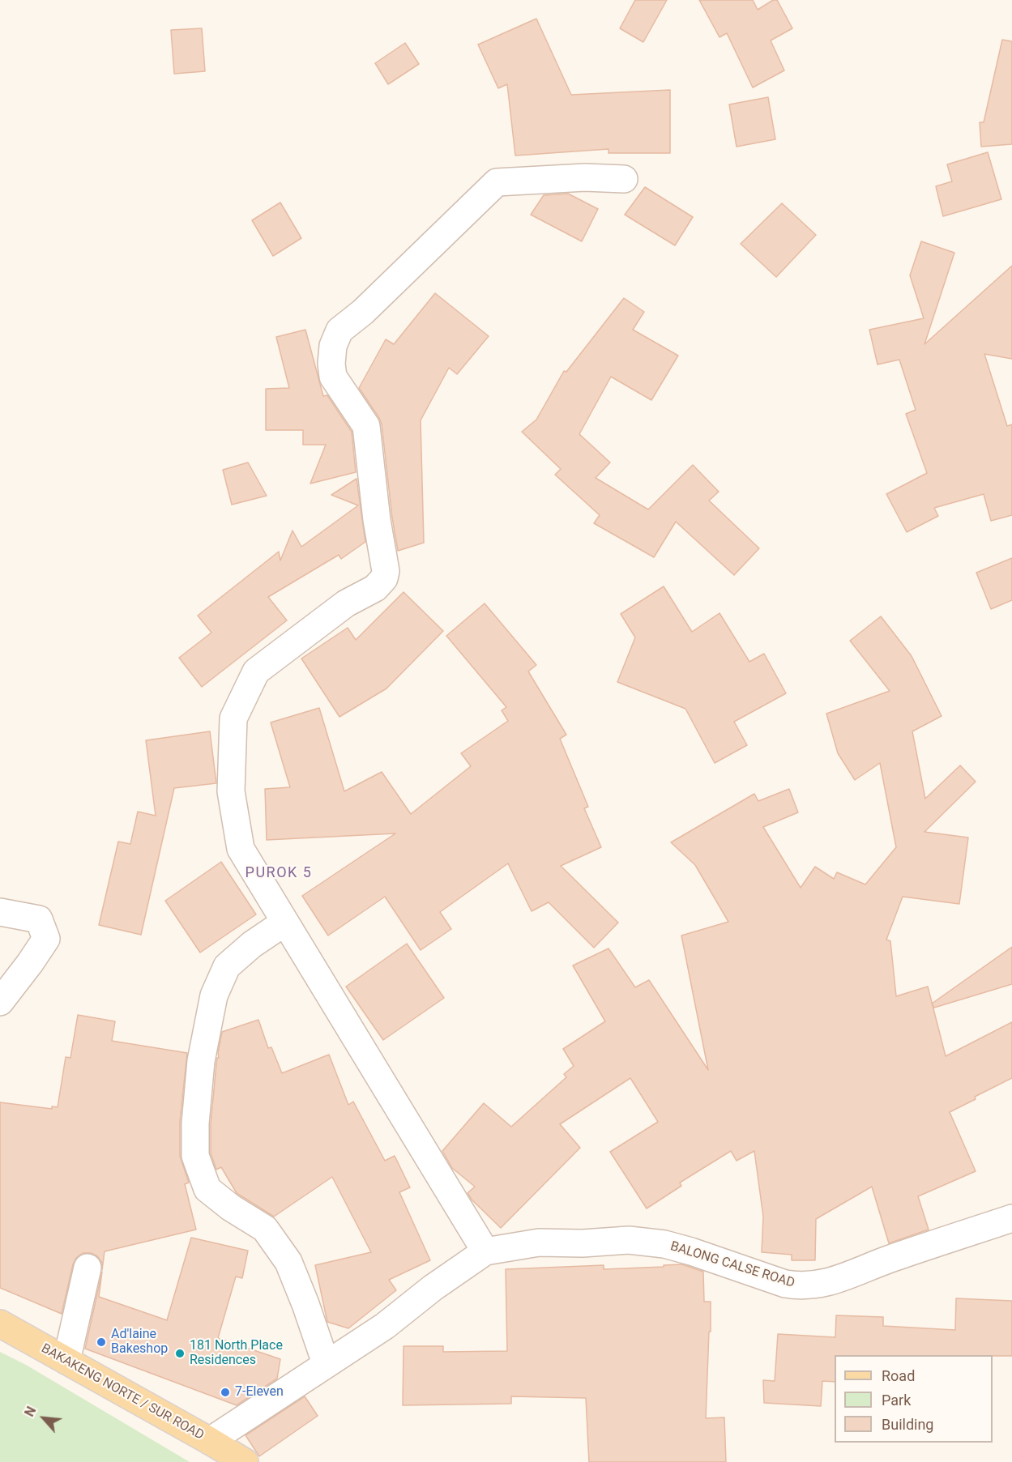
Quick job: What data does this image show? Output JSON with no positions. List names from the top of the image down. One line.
{"streets":{"main road":["BAKAKENG NORTE / SUR ROAD"],"street":["BALONG CALSE ROAD"]},"crossings":[["BALONG CALSE ROAD","BAKAKENG NORTE / SUR ROAD"]],"districts":["PUROK 5"],"places":["Ad'laine Bakeshop","181 North Place Residences","7-Eleven"],"legend":["Road","Park","Building"],"north":"top left"}
